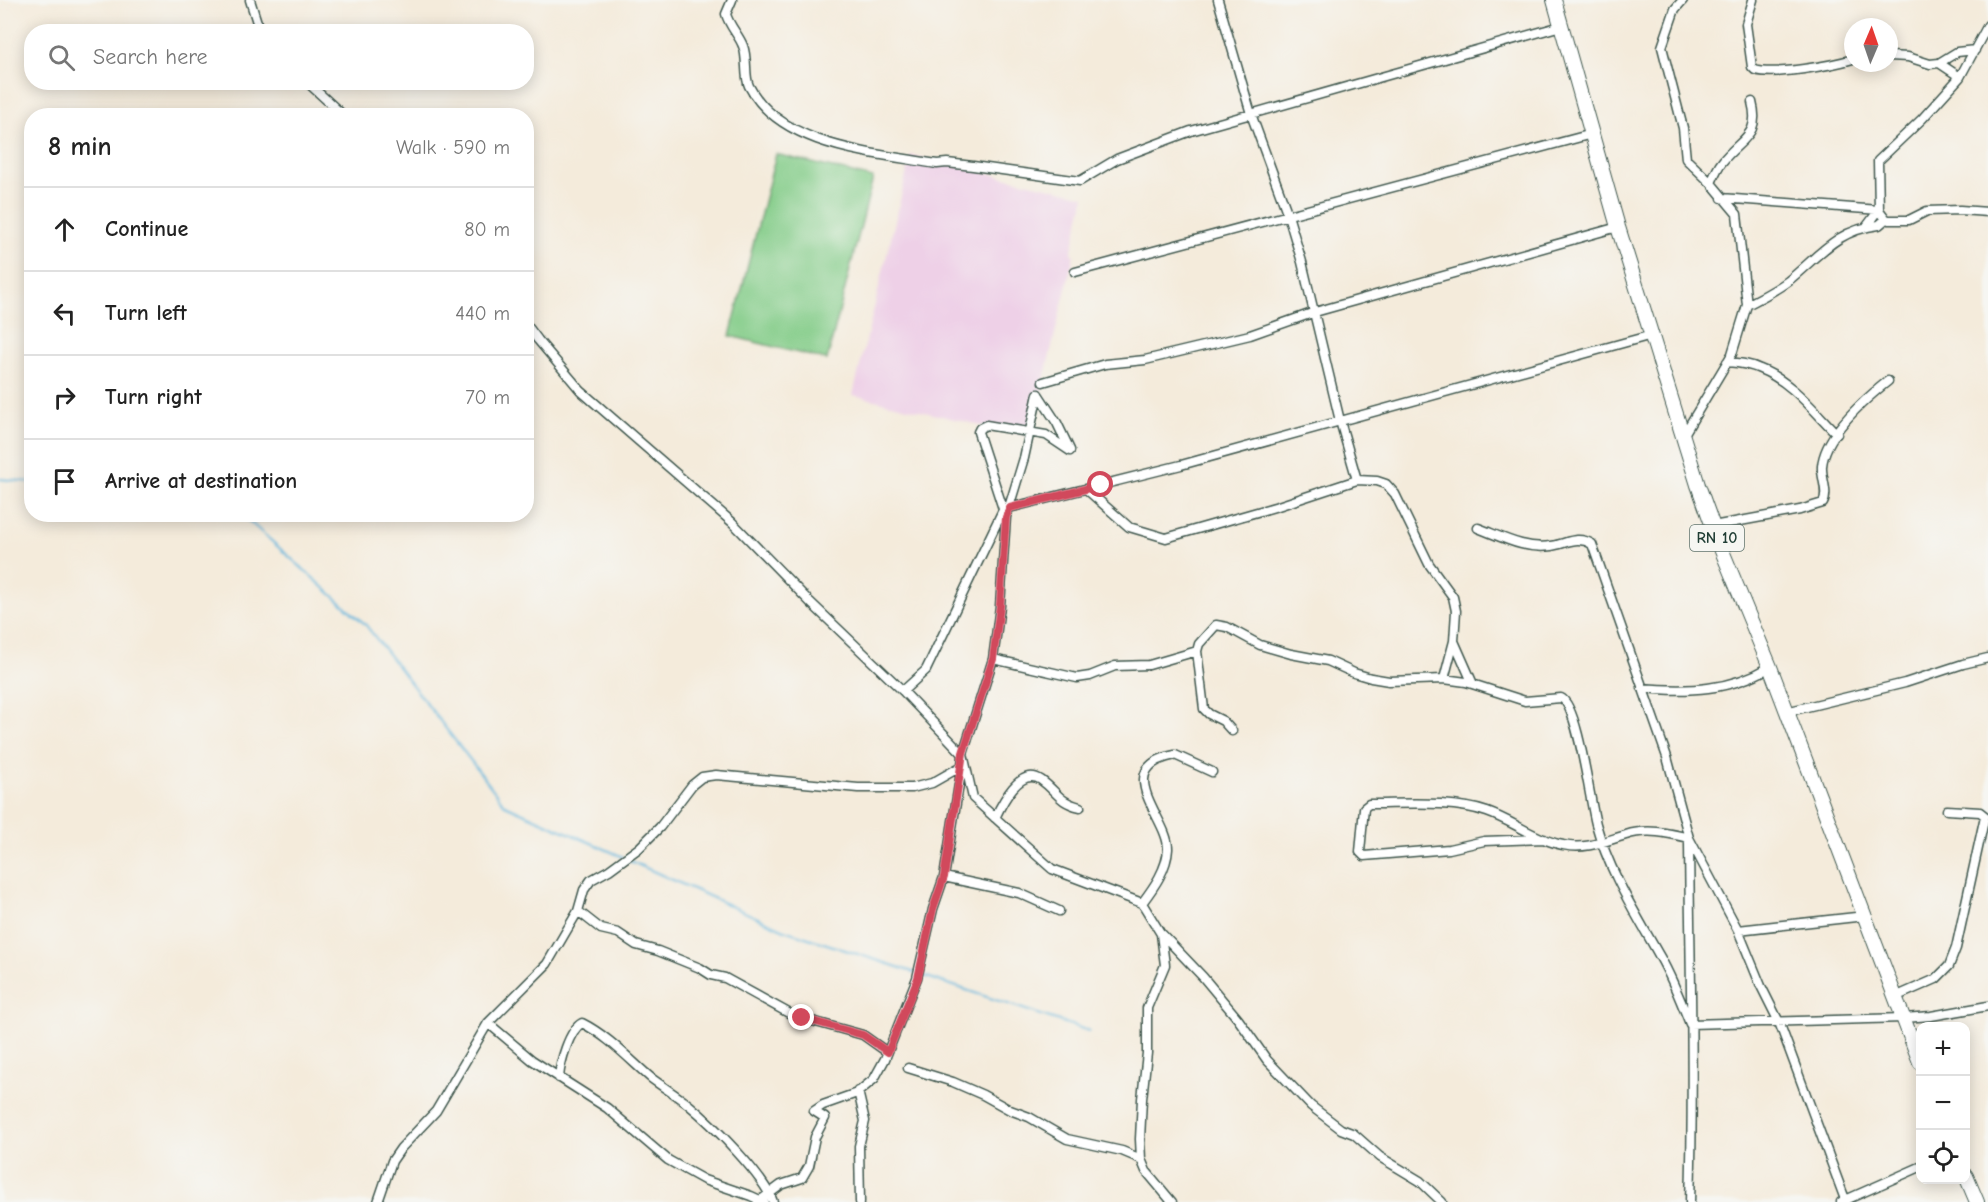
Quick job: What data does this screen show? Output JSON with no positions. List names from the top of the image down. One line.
{"streets":{"main road":["RN 10"]},"north":"top","page":{"search":"Search here","heading":["8 min","Walk · 590 m"],"list":[["Continue","80 m"],["Turn left","440 m"],["Turn right","70 m"],"Arrive at destination"],"map_buttons":["+","−"]}}
